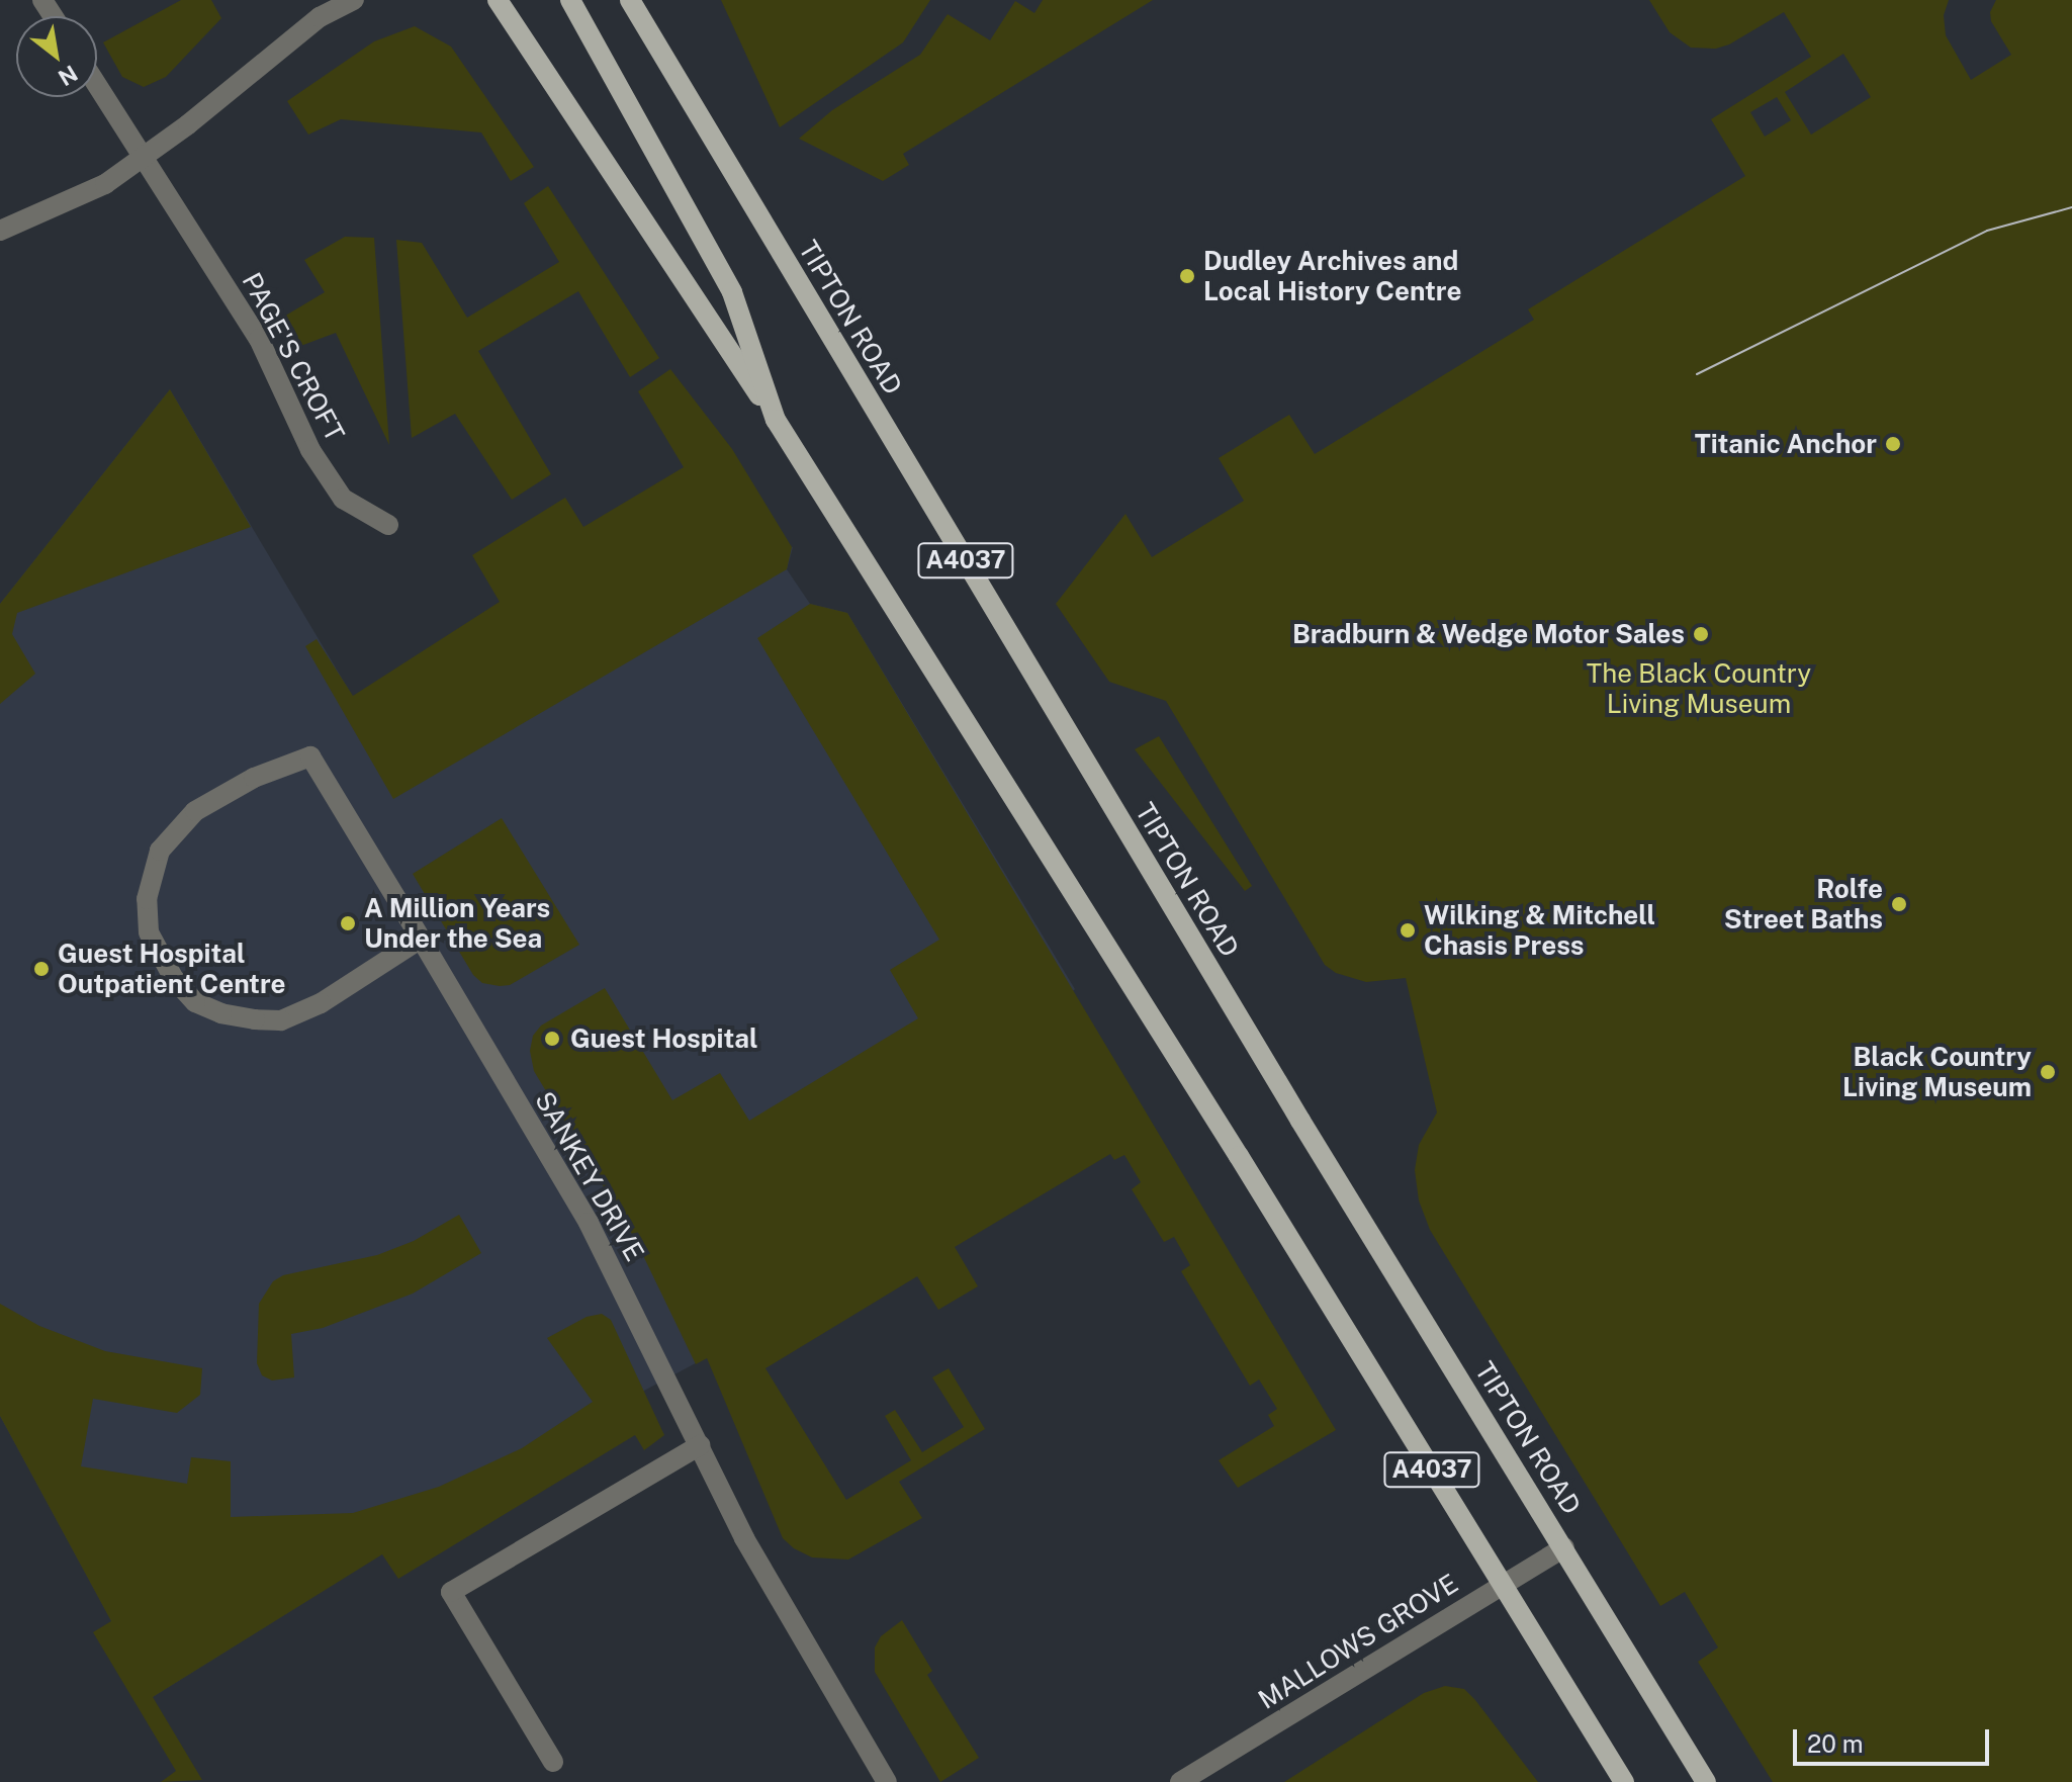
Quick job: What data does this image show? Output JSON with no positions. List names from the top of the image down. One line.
{"streets":{"main road":["TIPTON ROAD","A4037"],"street":["PAGE'S CROFT","SANKEY DRIVE","MALLOWS GROVE"]},"crossings":[["TIPTON ROAD","MALLOWS GROVE"],["A4037","MALLOWS GROVE"]],"parks":["The Black Country Living Museum"],"places":["Dudley Archives and Local History Centre","Titanic Anchor","Bradburn & Wedge Motor Sales","Rolfe Street Baths","A Million Years Under the Sea","Wilking & Mitchell Chasis Press","Guest Hospital Outpatient Centre","Guest Hospital","Black Country Living Museum"],"scale_bar":"20 m","north":"bottom right"}
